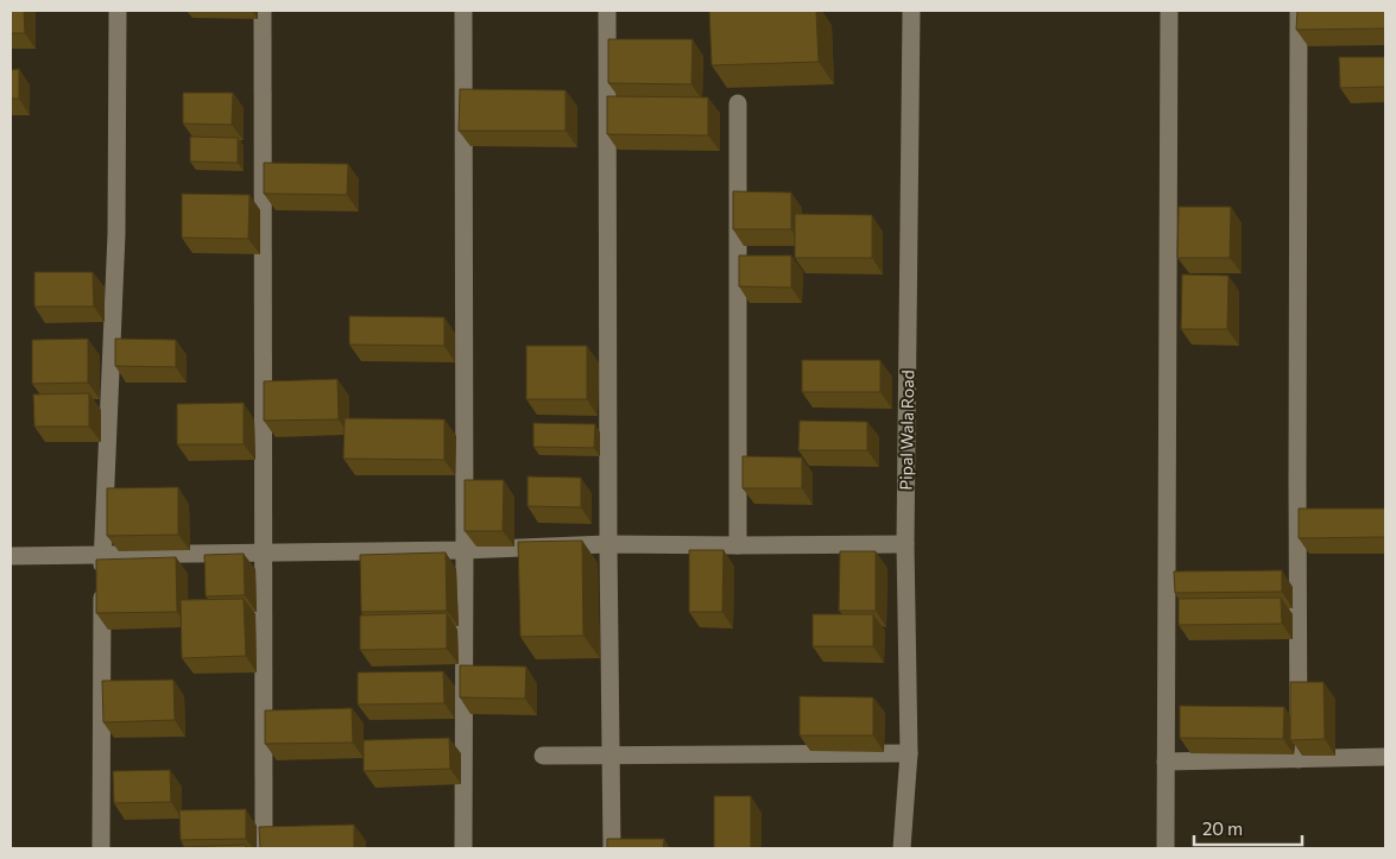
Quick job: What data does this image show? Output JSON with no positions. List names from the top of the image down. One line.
{"streets":{"street":["Pipal Wala Road"]},"scale_bar":"20 m"}
